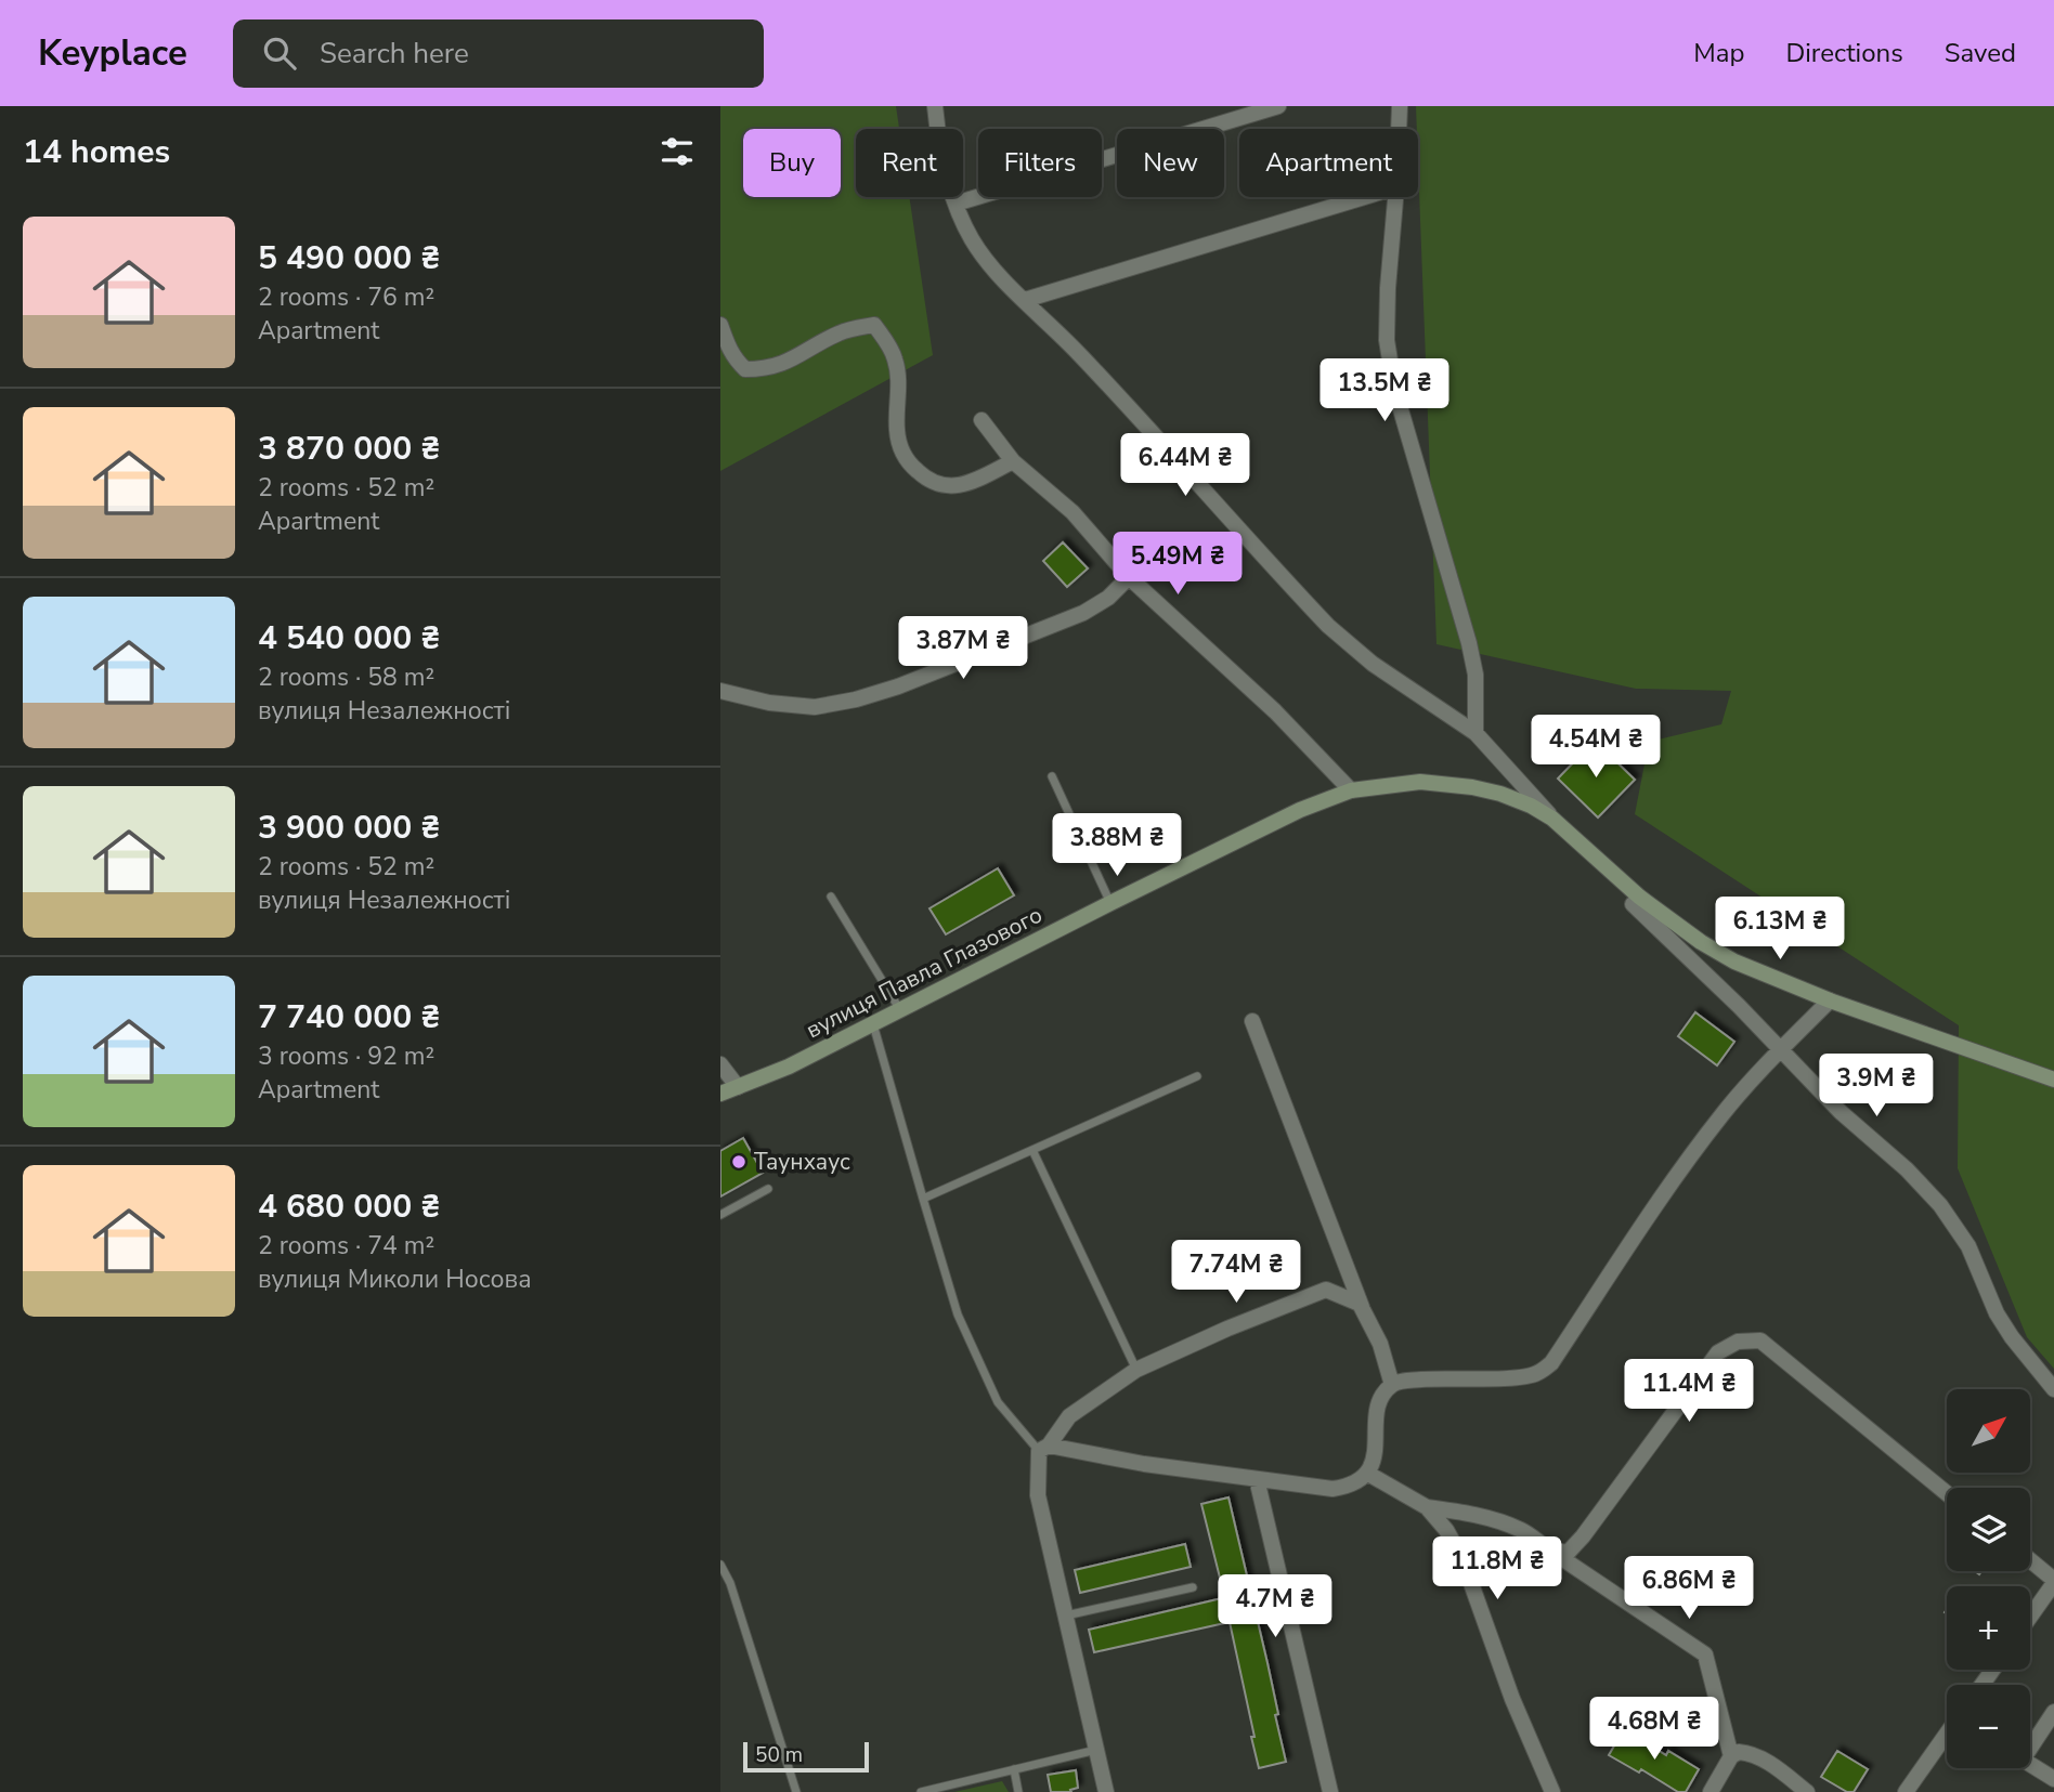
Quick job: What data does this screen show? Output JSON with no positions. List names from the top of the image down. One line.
{"streets":{"main road":["вулиця Павла Глазового"]},"places":["Таунхаус"],"scale_bar":"50 m","north":"top right","page":{"header":"Keyplace","search":"Search here","nav":["Map","Directions","Saved"],"heading":"14 homes","chip":["Buy","Rent","Filters","New","Apartment"],"list":[{"name":"5 490 000 ₴","note":"2 rooms · 76 m² · Apartment"},{"name":"3 870 000 ₴","note":"2 rooms · 52 m² · Apartment"},{"name":"4 540 000 ₴","note":"2 rooms · 58 m² · вулиця Незалежності"},{"name":"3 900 000 ₴","note":"2 rooms · 52 m² · вулиця Незалежності"},{"name":"7 740 000 ₴","note":"3 rooms · 92 m² · Apartment"},{"name":"4 680 000 ₴","note":"2 rooms · 74 m² · вулиця Миколи Носова"}],"price":["13.5M ₴","6.44M ₴","5.49M ₴","3.87M ₴","4.54M ₴","3.88M ₴","6.13M ₴","3.9M ₴","7.74M ₴","11.4M ₴","11.8M ₴","6.86M ₴","4.7M ₴","4.68M ₴"],"map_buttons":["+","−"],"scale":"50 m"}}
